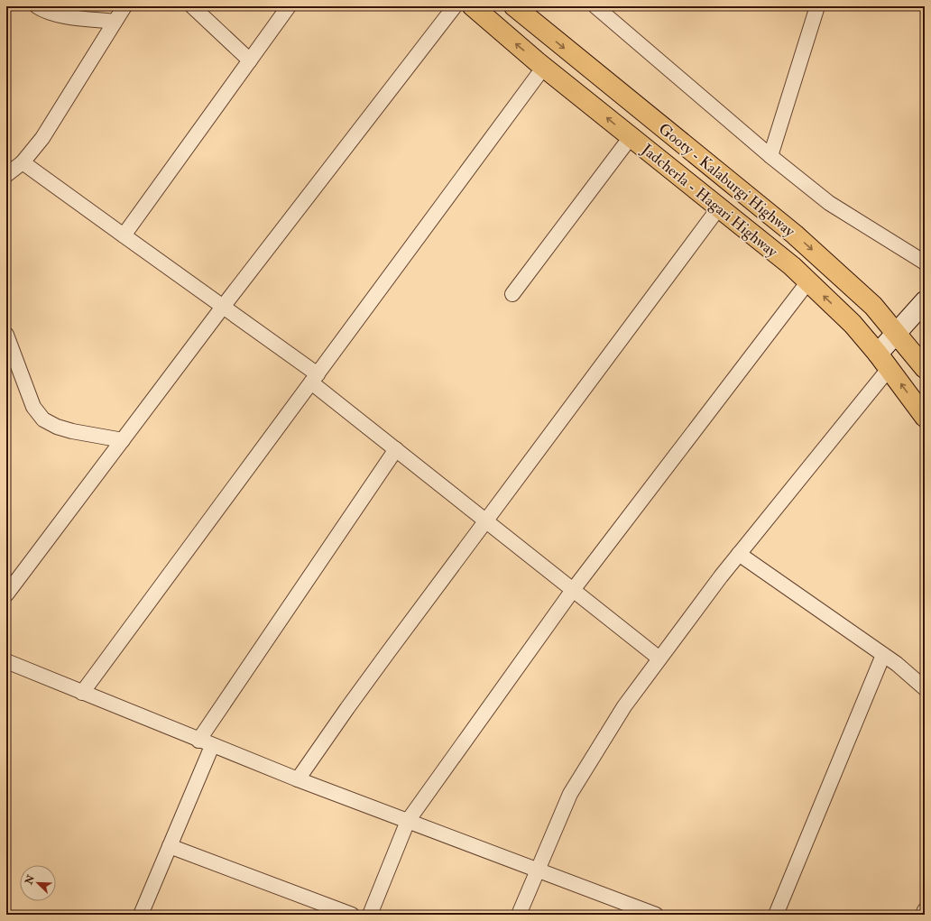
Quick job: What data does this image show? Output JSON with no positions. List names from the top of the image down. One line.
{"streets":{"highway":["Gooty - Kalaburgi Highway","Jadcherla - Hagari Highway"]},"one_way":["Gooty - Kalaburgi Highway","Jadcherla - Hagari Highway"],"north":"top left"}
